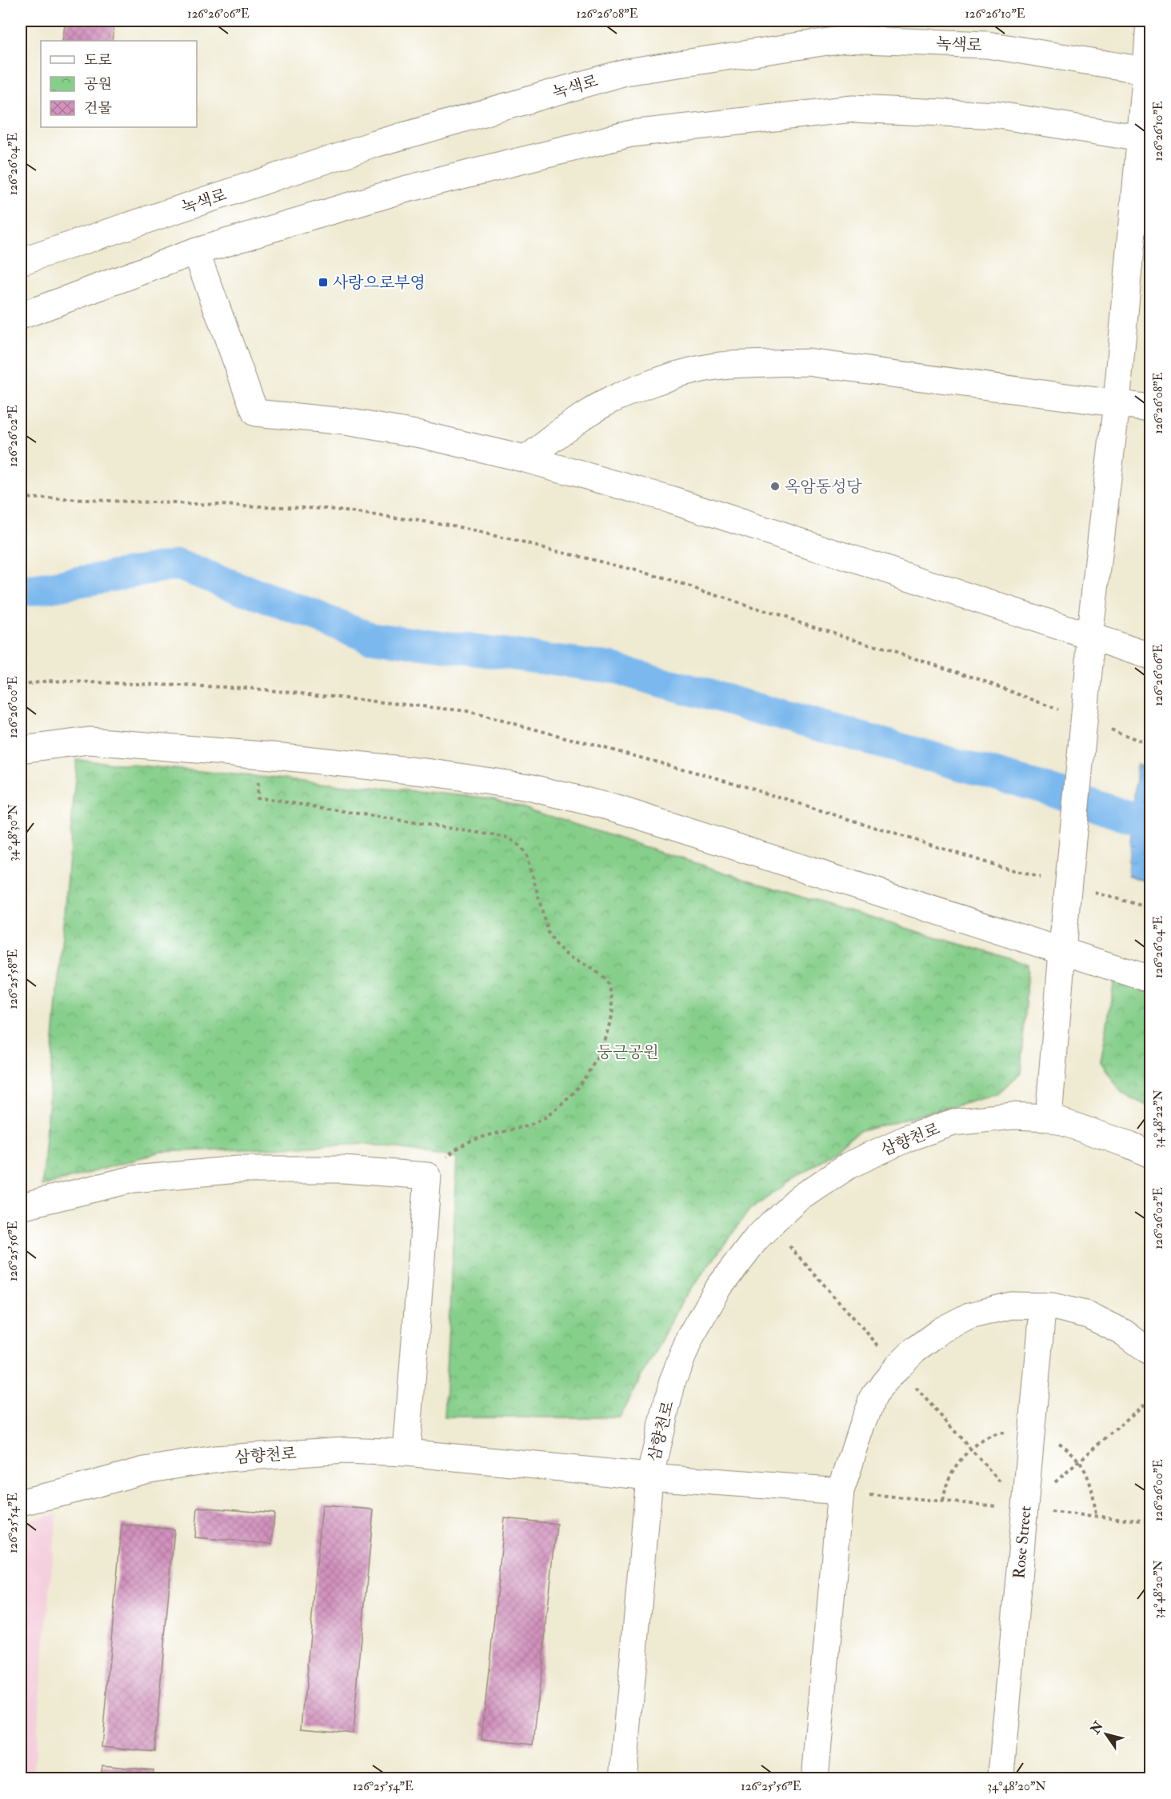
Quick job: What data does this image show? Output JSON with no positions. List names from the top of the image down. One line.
{"streets":{"street":["녹색로","삼향천로","Rose Street"]},"parks":["둥근공원"],"places":{"transit":["사랑으로부영"],"other":["옥암동성당"]},"legend":["도로","공원","건물"],"north":"top left","coordinates":["126°26'06\"E","126°26'08\"E","126°26'10\"E","126°26'04\"E","126°26'02\"E","126°26'00\"E","34°48'30\"N","126°25'58\"E","34°48'22\"N","126°25'56\"E","126°25'54\"E","34°48'20\"N"]}
